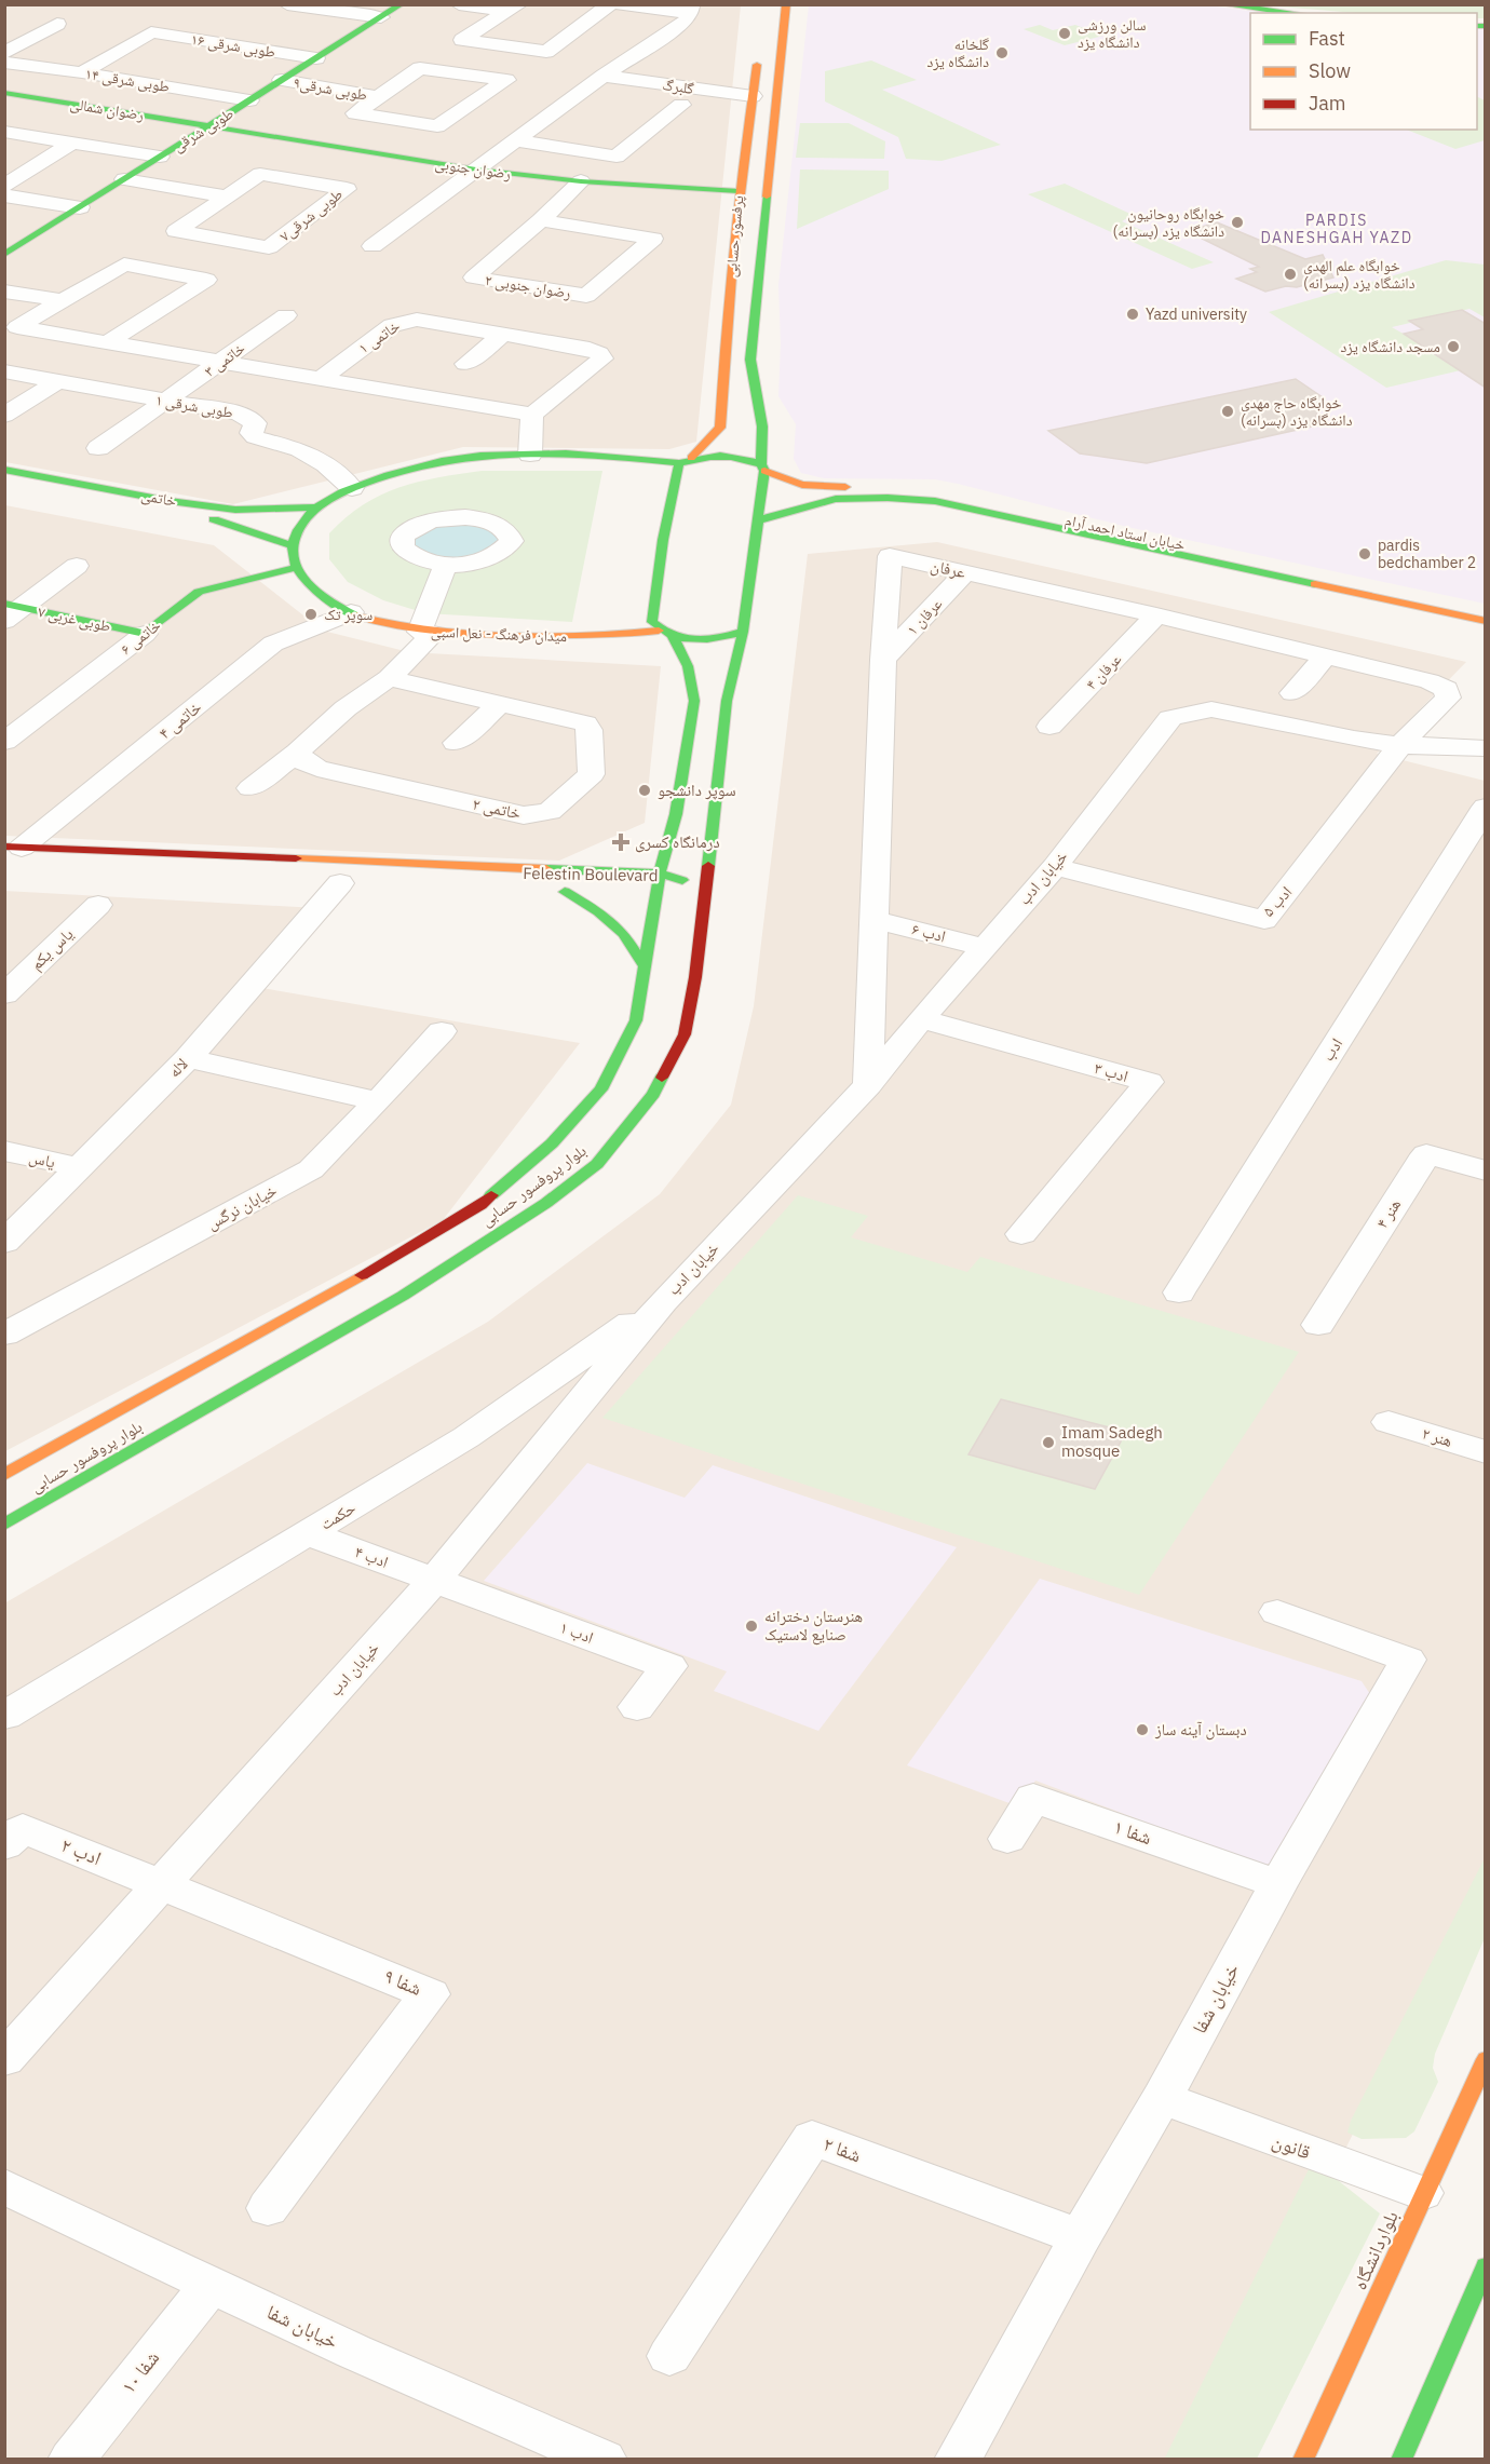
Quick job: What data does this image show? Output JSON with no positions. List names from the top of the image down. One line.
{"streets":{"main road":["رضوان شمالی","طوبی شرقی","رضوان جنوبی","پرفسور حسابی","خاتمی","خیابان استاد احمد آرام","طوبی غربی ۷","میدان فرهنگ - نعل اسبی","خاتمی ۶","Felestin Boulevard","بلوار پروفسور حسابی","بلواردانشگاه"],"street":["طوبی شرقی ۱۶","طوبی شرقی ۱۴","گلبرگ","طوبی شرقی۹","طوبی شرقی۷","رضوان جنوبی ۲","خاتمی ۱","خاتمی ۳","طوبی شرقی ۱","عرفان","عرفان ۱","عرفان ۴","خاتمی ۴","خاتمی ۲","خیابان ادب","ادب ۵","ادب ۶","یاس یکم","ادب","لاله","ادب ۳","یاس","خیابان نرگس","هنر ۴","هنر ۲","حکمت","ادب ۴","ادب ۱","شفا ۱","ادب ۲","شفا ۹","خیابان شفا","قانون","شفا ۲","شفا ۱۰"]},"crossings":[["طوبی شرقی ۱۶","طوبی شرقی ۱۴"],["طوبی شرقی ۱۶","طوبی شرقی"],["طوبی شرقی ۱۴","طوبی شرقی"],["گلبرگ","پرفسور حسابی"],["طوبی شرقی۹","طوبی شرقی"],["رضوان شمالی","طوبی شرقی"],["رضوان شمالی","رضوان جنوبی"],["طوبی شرقی","رضوان جنوبی"],["رضوان جنوبی","پرفسور حسابی"],["رضوان جنوبی","رضوان جنوبی ۲"],["پرفسور حسابی","خیابان استاد احمد آرام"],["پرفسور حسابی","بلوار پروفسور حسابی"],["خاتمی ۳","طوبی شرقی ۱"],["خیابان استاد احمد آرام","بلوار پروفسور حسابی"],["عرفان","عرفان ۱"],["عرفان","عرفان ۴"],["عرفان","خیابان ادب"],["عرفان","ادب ۵"],["عرفان","ادب ۶"],["طوبی غربی ۷","خاتمی ۶"],["میدان فرهنگ - نعل اسبی","خاتمی ۶"],["میدان فرهنگ - نعل اسبی","خاتمی ۴"],["میدان فرهنگ - نعل اسبی","بلوار پروفسور حسابی"],["خاتمی ۴","Felestin Boulevard"],["Felestin Boulevard","بلوار پروفسور حسابی"],["خیابان ادب","ادب ۵"],["خیابان ادب","ادب ۶"],["خیابان ادب","ادب ۳"],["خیابان ادب","حکمت"],["خیابان ادب","ادب ۴"],["خیابان ادب","ادب ۱"],["خیابان ادب","ادب ۲"],["خیابان ادب","شفا ۹"],["لاله","یاس"],["حکمت","ادب ۴"],["ادب ۴","ادب ۱"],["شفا ۱","خیابان شفا"],["ادب ۲","شفا ۹"],["خیابان شفا","قانون"],["خیابان شفا","شفا ۲"],["خیابان شفا","شفا ۱۰"],["قانون","بلواردانشگاه"]],"districts":["PARDIS DANESHGAH YAZD"],"places":{"other":["سالن ورزشی دانشگاه یزد","گلخانه دانشگاه یزد","خوابگاه روحانیون (پسرانه) دانشگاه یزد","خوابگاه علم الهدی (پسرانه) دانشگاه یزد","Yazd university","مسجد دانشگاه یزد","خوابگاه حاج مهدی (پسرانه) دانشگاه یزد","pardis bedchamber 2","سوپر تک","سوپر دانشجو","Imam Sadegh mosque","هنرستان دخترانه صنایع لاستیک","دبستان آینه ساز"],"health":["درمانگاه کسری"]},"legend":["Fast","Slow","Jam"]}
